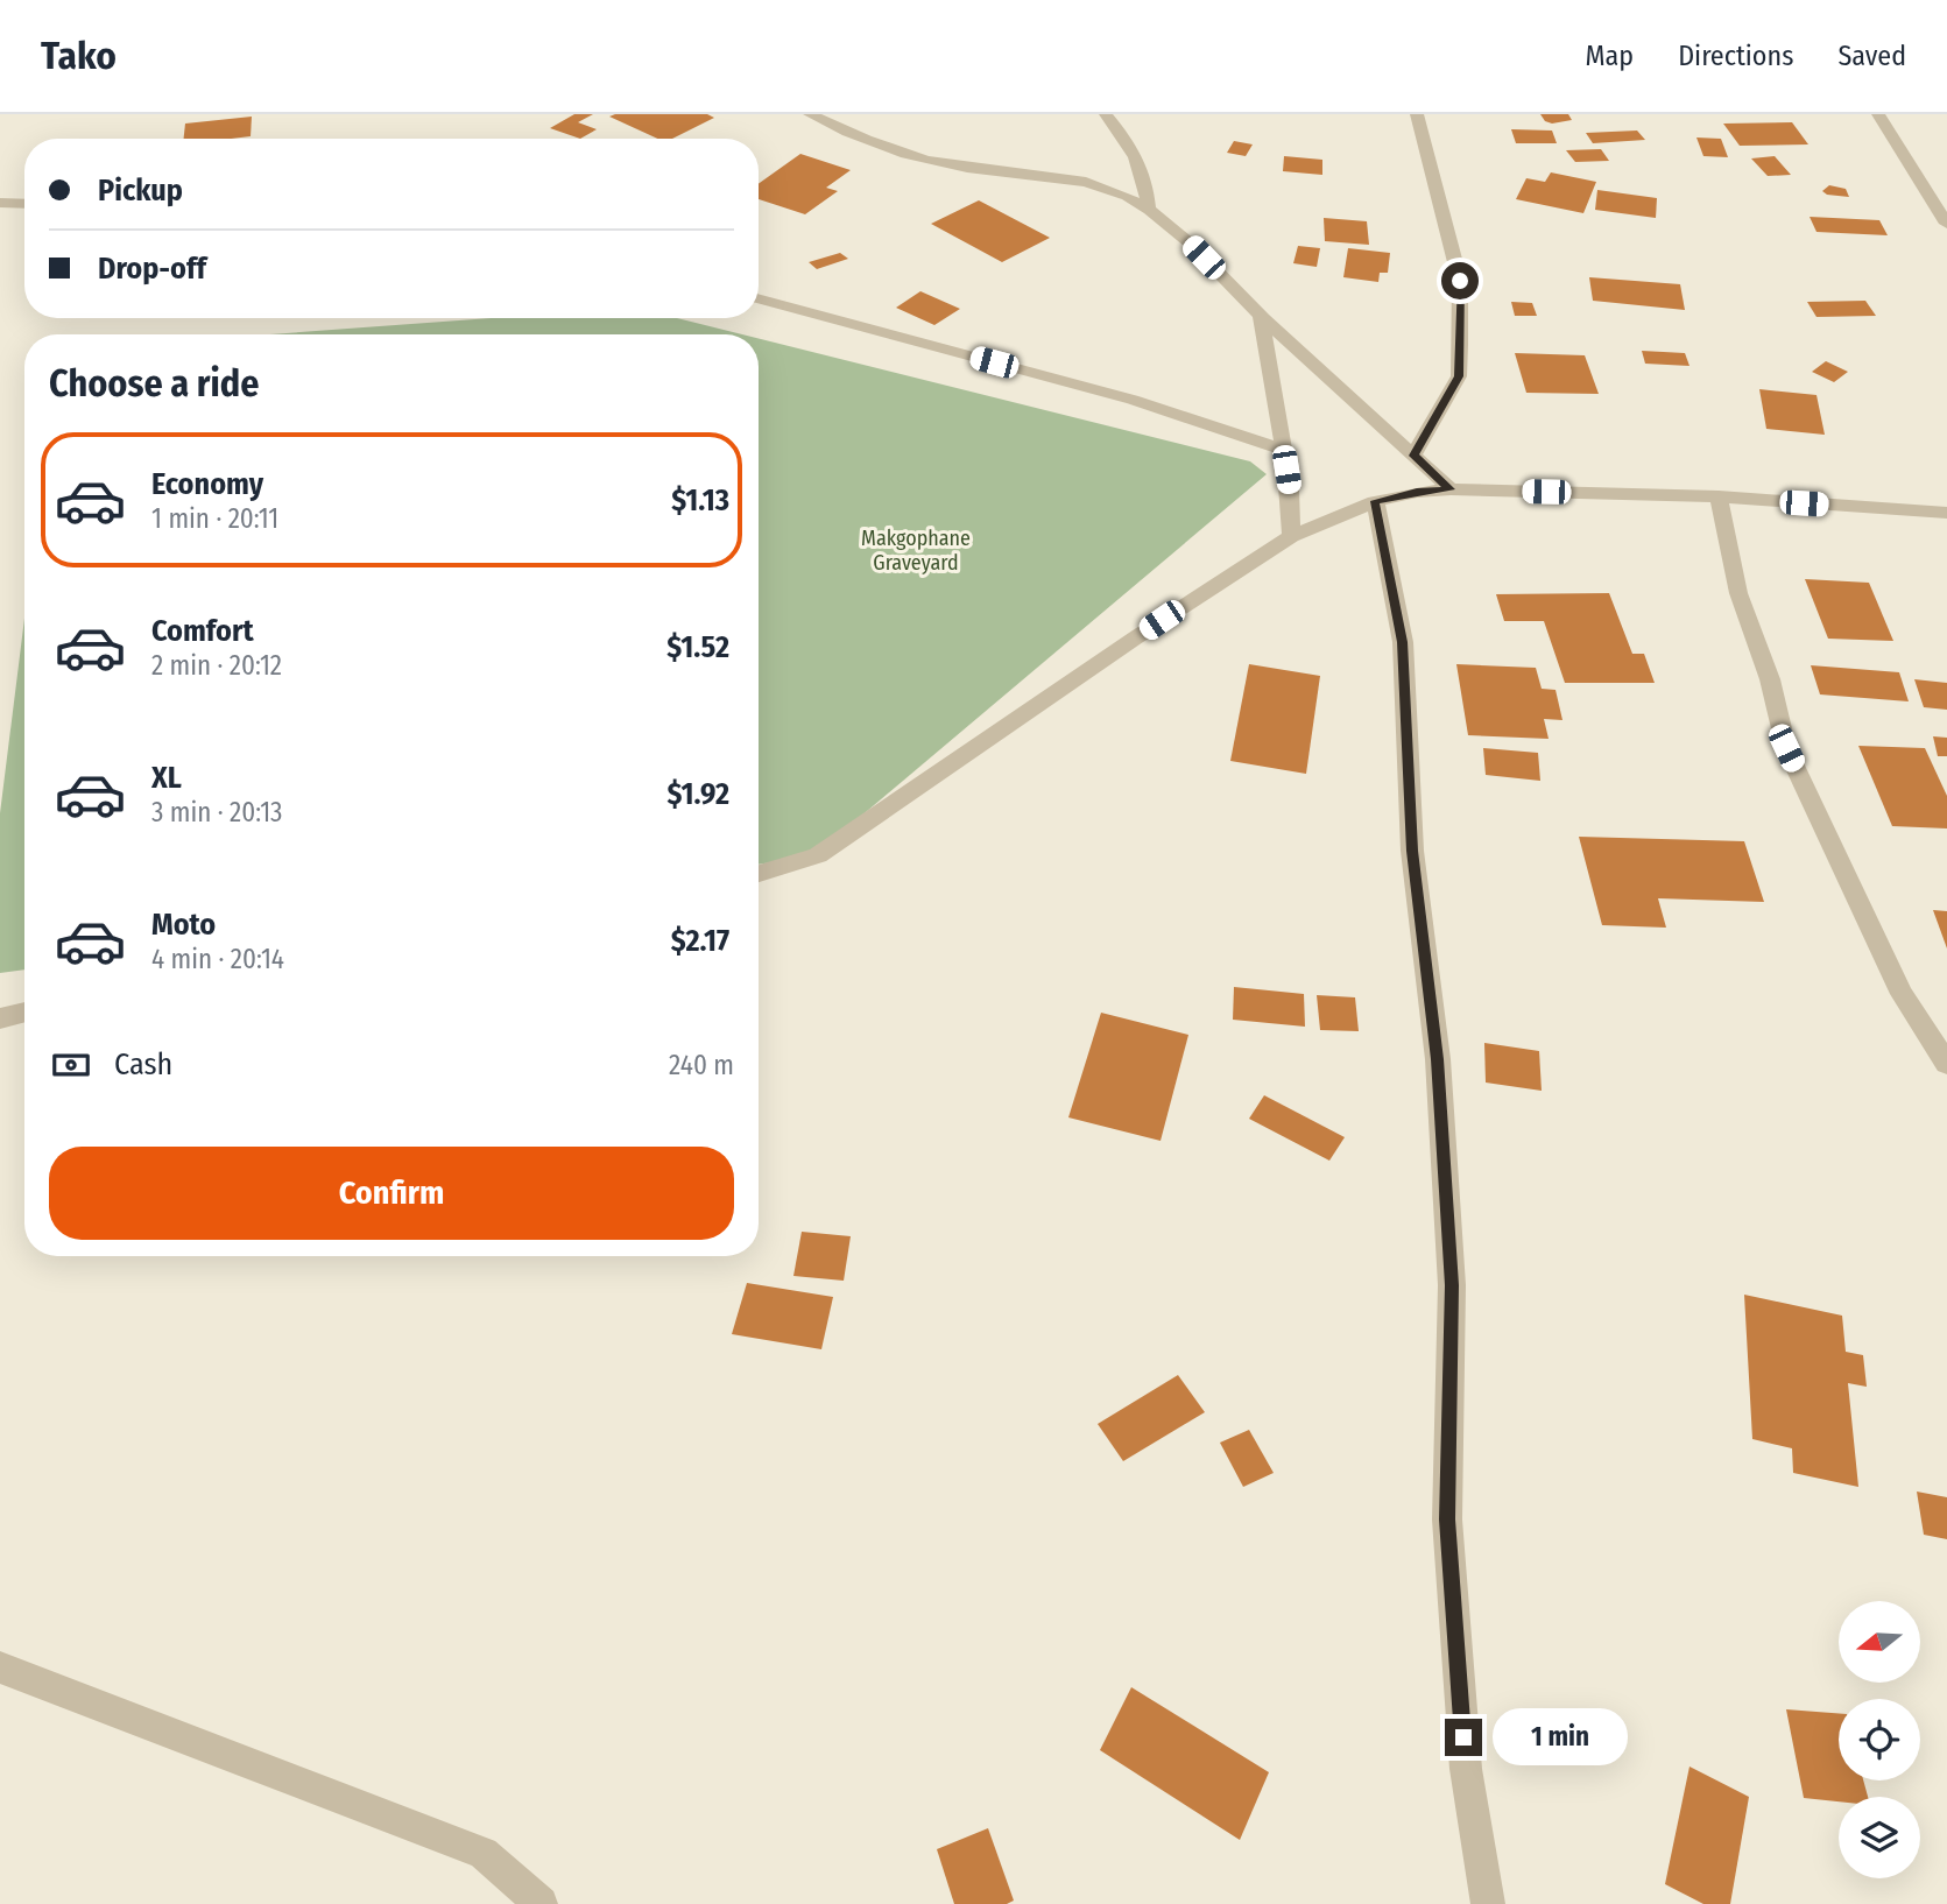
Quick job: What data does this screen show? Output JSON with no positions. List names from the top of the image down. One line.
{"parks":["Makgophane Graveyard"],"north":"left","page":{"header":"Tako","nav":["Map","Directions","Saved"],"banner":["Pickup","Drop-off"],"heading":"Choose a ride","list":[{"name":"Economy","note":"1 min · 20:11","value":"$1.13"},{"name":"Comfort","note":"2 min · 20:12","value":"$1.52"},{"name":"XL","note":"3 min · 20:13","value":"$1.92"},{"name":"Moto","note":"4 min · 20:14","value":"$2.17"}],"pay":["Cash","240 m"],"buttons":"Confirm","bubble":"1 min"}}
